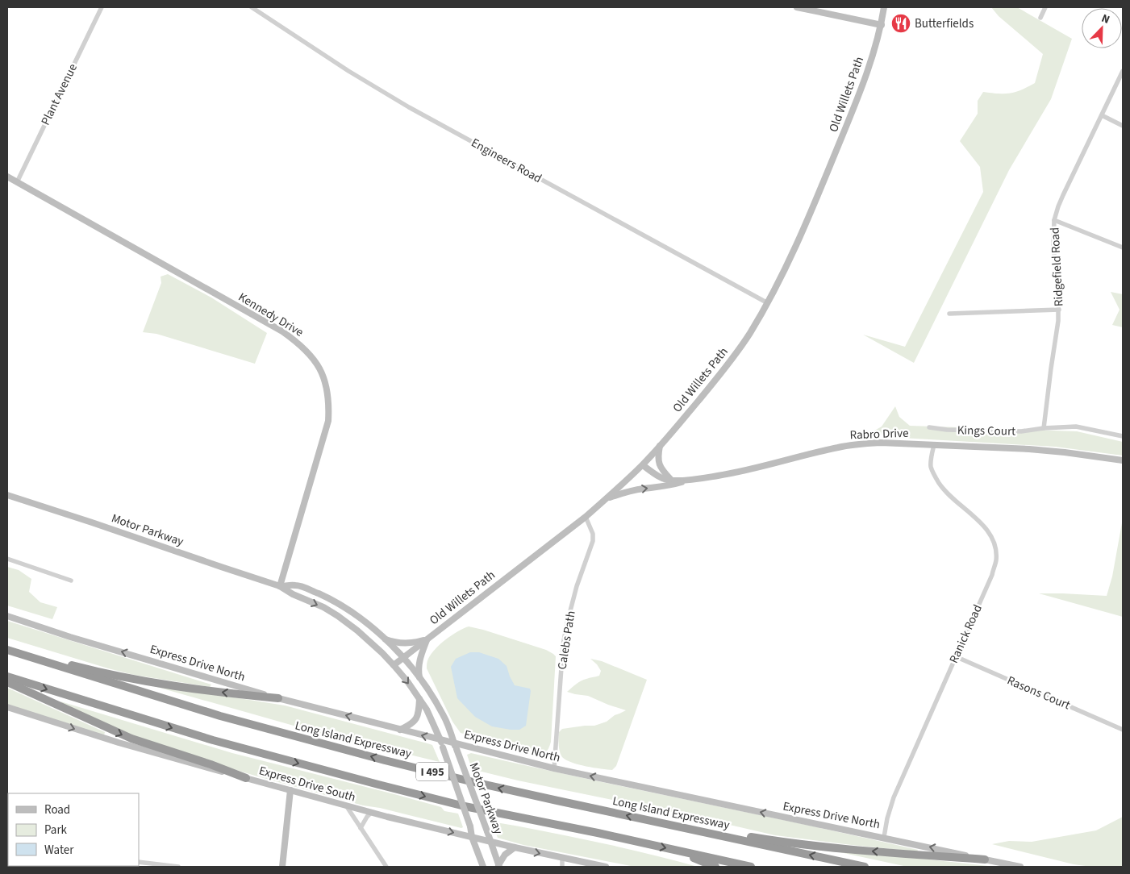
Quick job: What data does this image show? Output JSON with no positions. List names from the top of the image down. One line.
{"streets":{"highway":["Long Island Expressway","I 495"],"main road":["Old Willets Path","Kennedy Drive","Rabro Drive","Motor Parkway","Express Drive North","Express Drive South"],"street":["Plant Avenue","Engineers Road","Ridgefield Road","Kings Court","Ranick Road","Calebs Path","Rasons Court"]},"crossings":[["Plant Avenue","Kennedy Drive"],["Old Willets Path","Engineers Road"],["Old Willets Path","Rabro Drive"],["Old Willets Path","Motor Parkway"],["Old Willets Path","Calebs Path"],["Ridgefield Road","Kings Court"],["Kennedy Drive","Motor Parkway"],["Rabro Drive","Ranick Road"],["Motor Parkway","Express Drive North"],["Motor Parkway","Express Drive South"],["Ranick Road","Express Drive North"],["Ranick Road","Rasons Court"],["Calebs Path","Express Drive North"]],"one_way":["Express Drive North","Express Drive South"],"places":{"restaurant":["Butterfields"]},"legend":["Road","Park","Water"],"north":"top right"}
